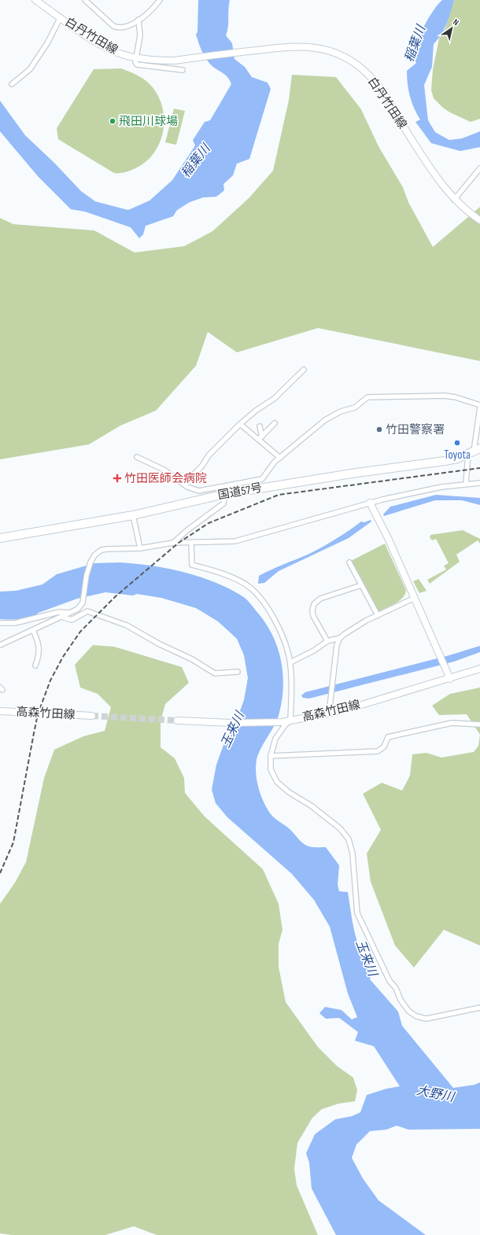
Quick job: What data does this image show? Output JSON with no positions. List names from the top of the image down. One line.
{"streets":{"highway":["国道57号"],"main road":["白丹竹田線","高森竹田線"]},"water":["稲葉川","玉来川","大野川"],"places":{"other":["飛田川球場","竹田警察署","Toyota"],"health":["竹田医師会病院"]},"north":"top right"}
